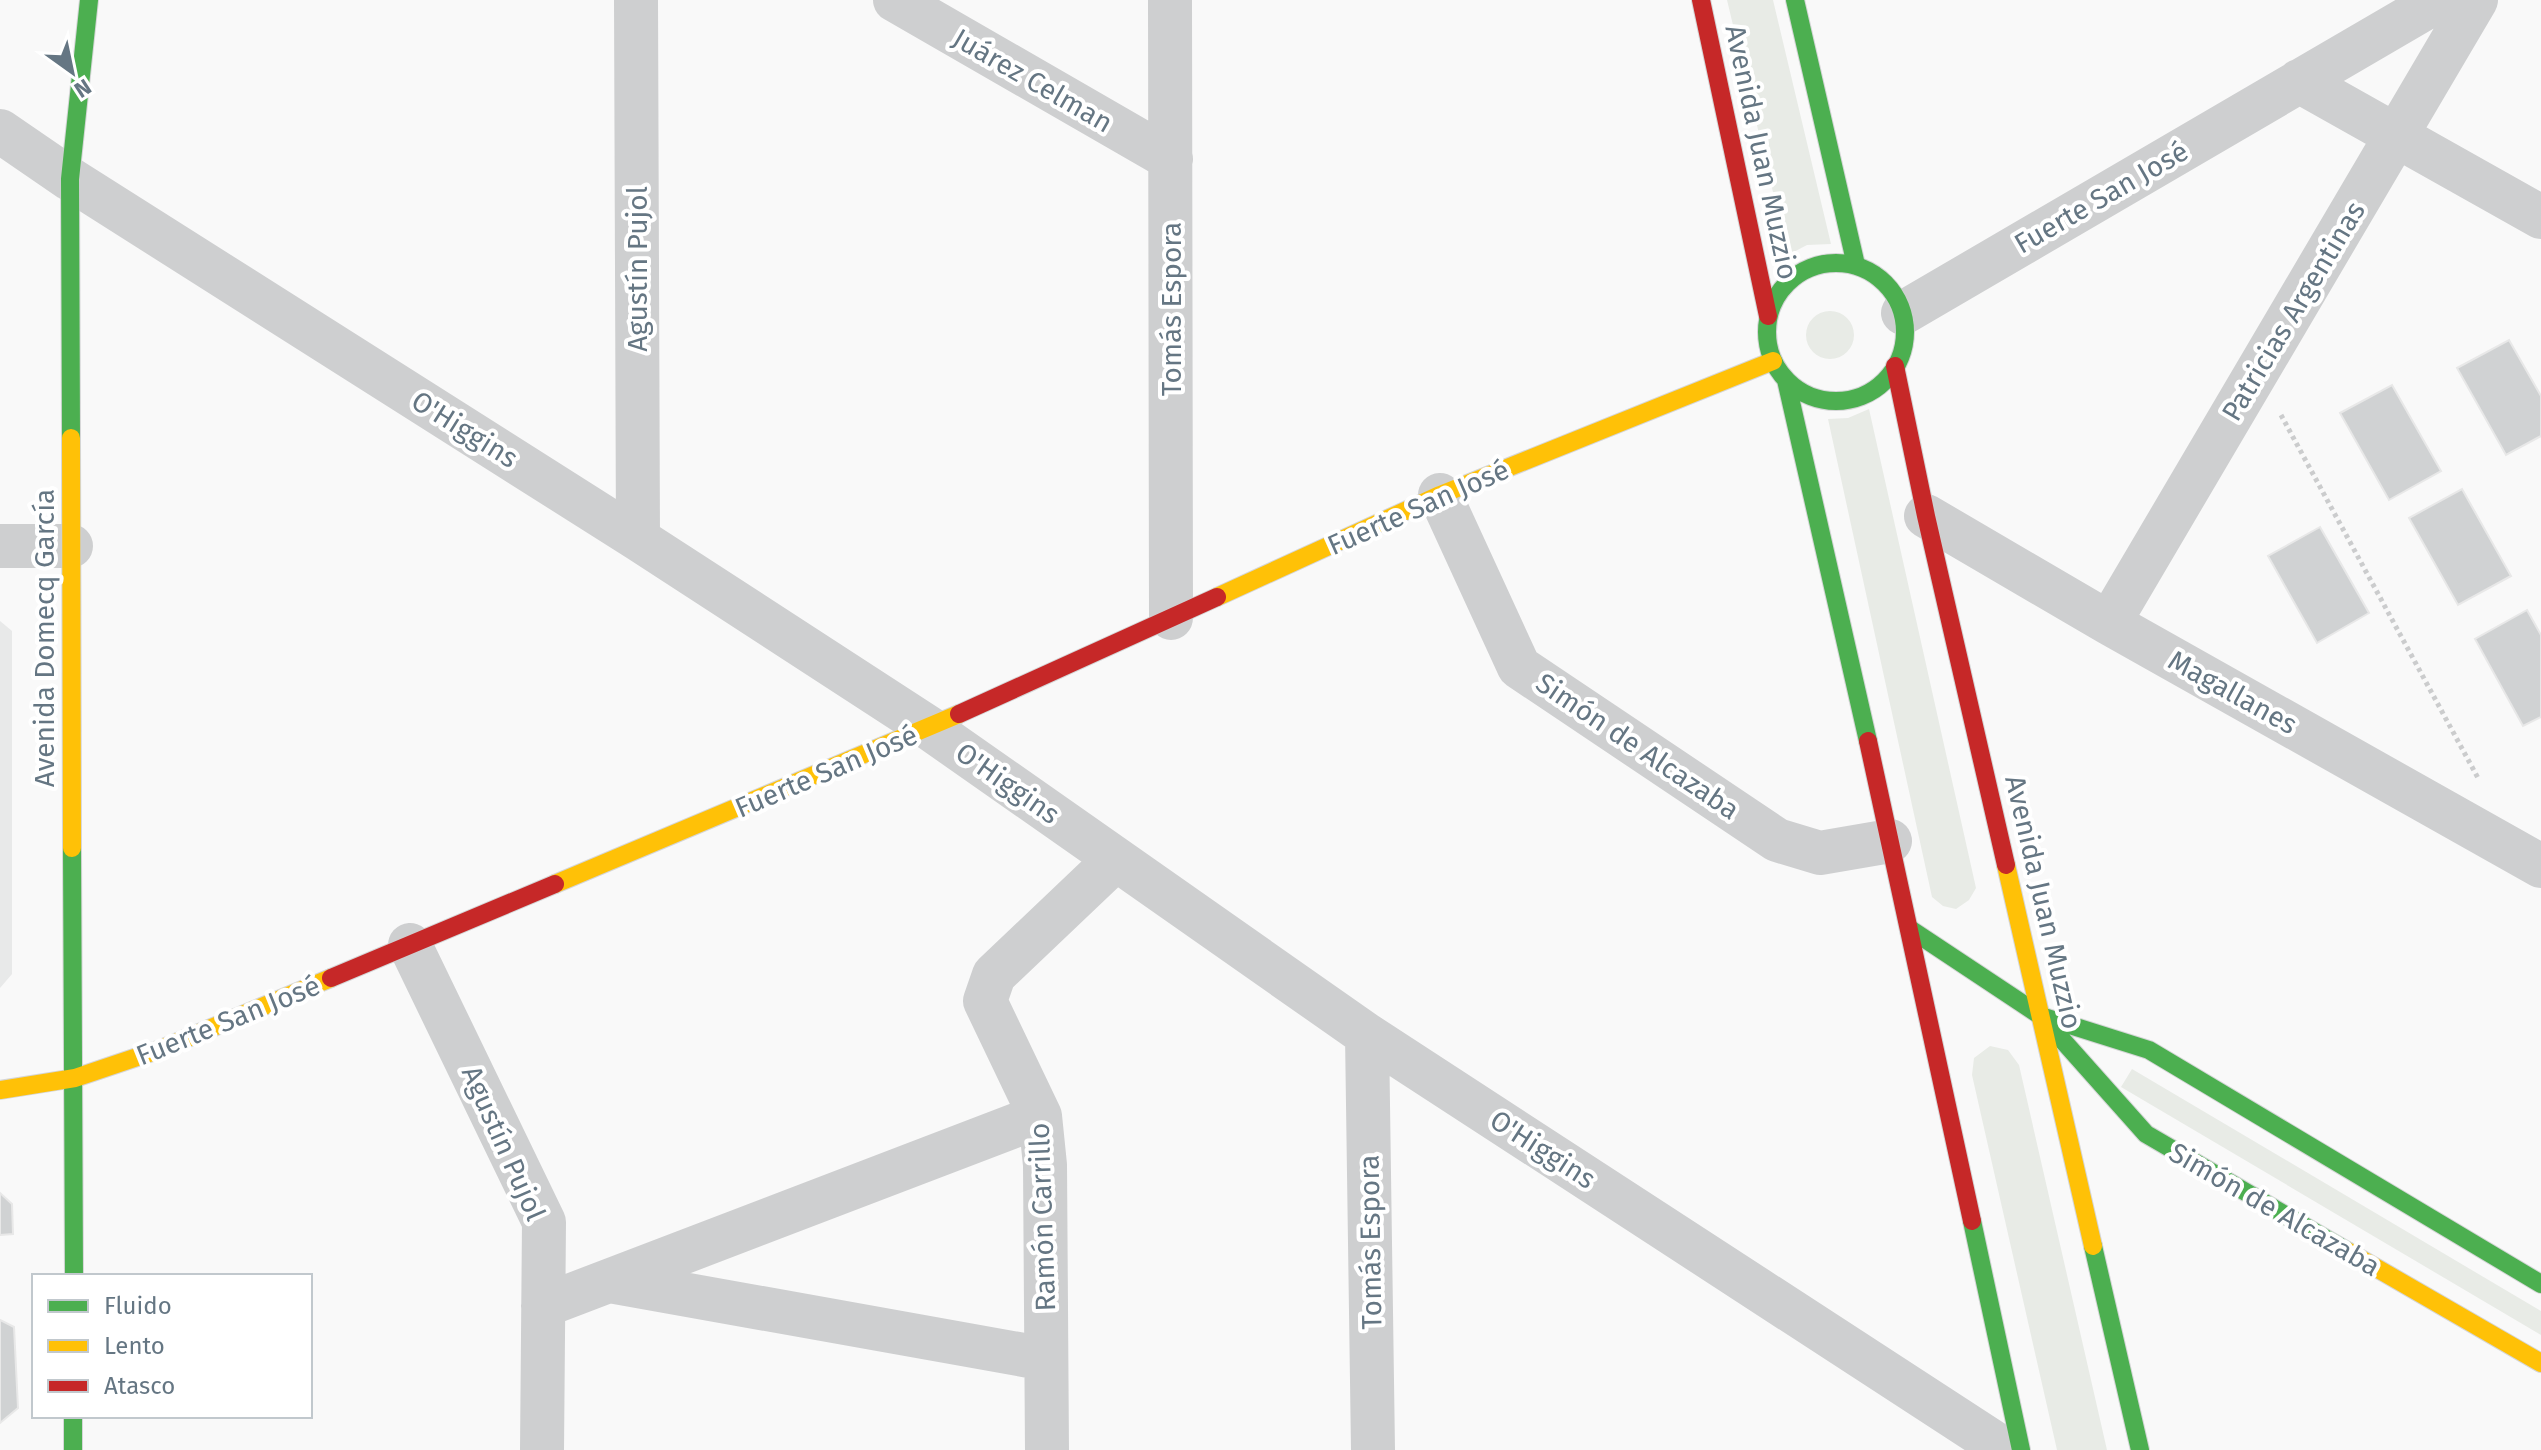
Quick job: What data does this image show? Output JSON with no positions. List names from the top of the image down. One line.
{"streets":{"main road":["Avenida Juan Muzzio","Fuerte San José","Avenida Domecq García","Simón de Alcazaba"],"street":["Juárez Celman","Agustín Pujol","Tomás Espora","Patricias Argentinas","O'Higgins","Magallanes","Ramón Carrillo"]},"crossings":[["Juárez Celman","Tomás Espora"],["Avenida Juan Muzzio","Fuerte San José"],["Avenida Juan Muzzio","Magallanes"],["Avenida Juan Muzzio","Simón de Alcazaba"],["Fuerte San José","Agustín Pujol"],["Fuerte San José","Tomás Espora"],["Fuerte San José","O'Higgins"],["Fuerte San José","Avenida Domecq García"],["Fuerte San José","Simón de Alcazaba"],["Agustín Pujol","O'Higgins"],["Tomás Espora","O'Higgins"],["Patricias Argentinas","Magallanes"],["O'Higgins","Avenida Domecq García"],["O'Higgins","Ramón Carrillo"]],"legend":["Fluido","Lento","Atasco"],"north":"bottom right"}
